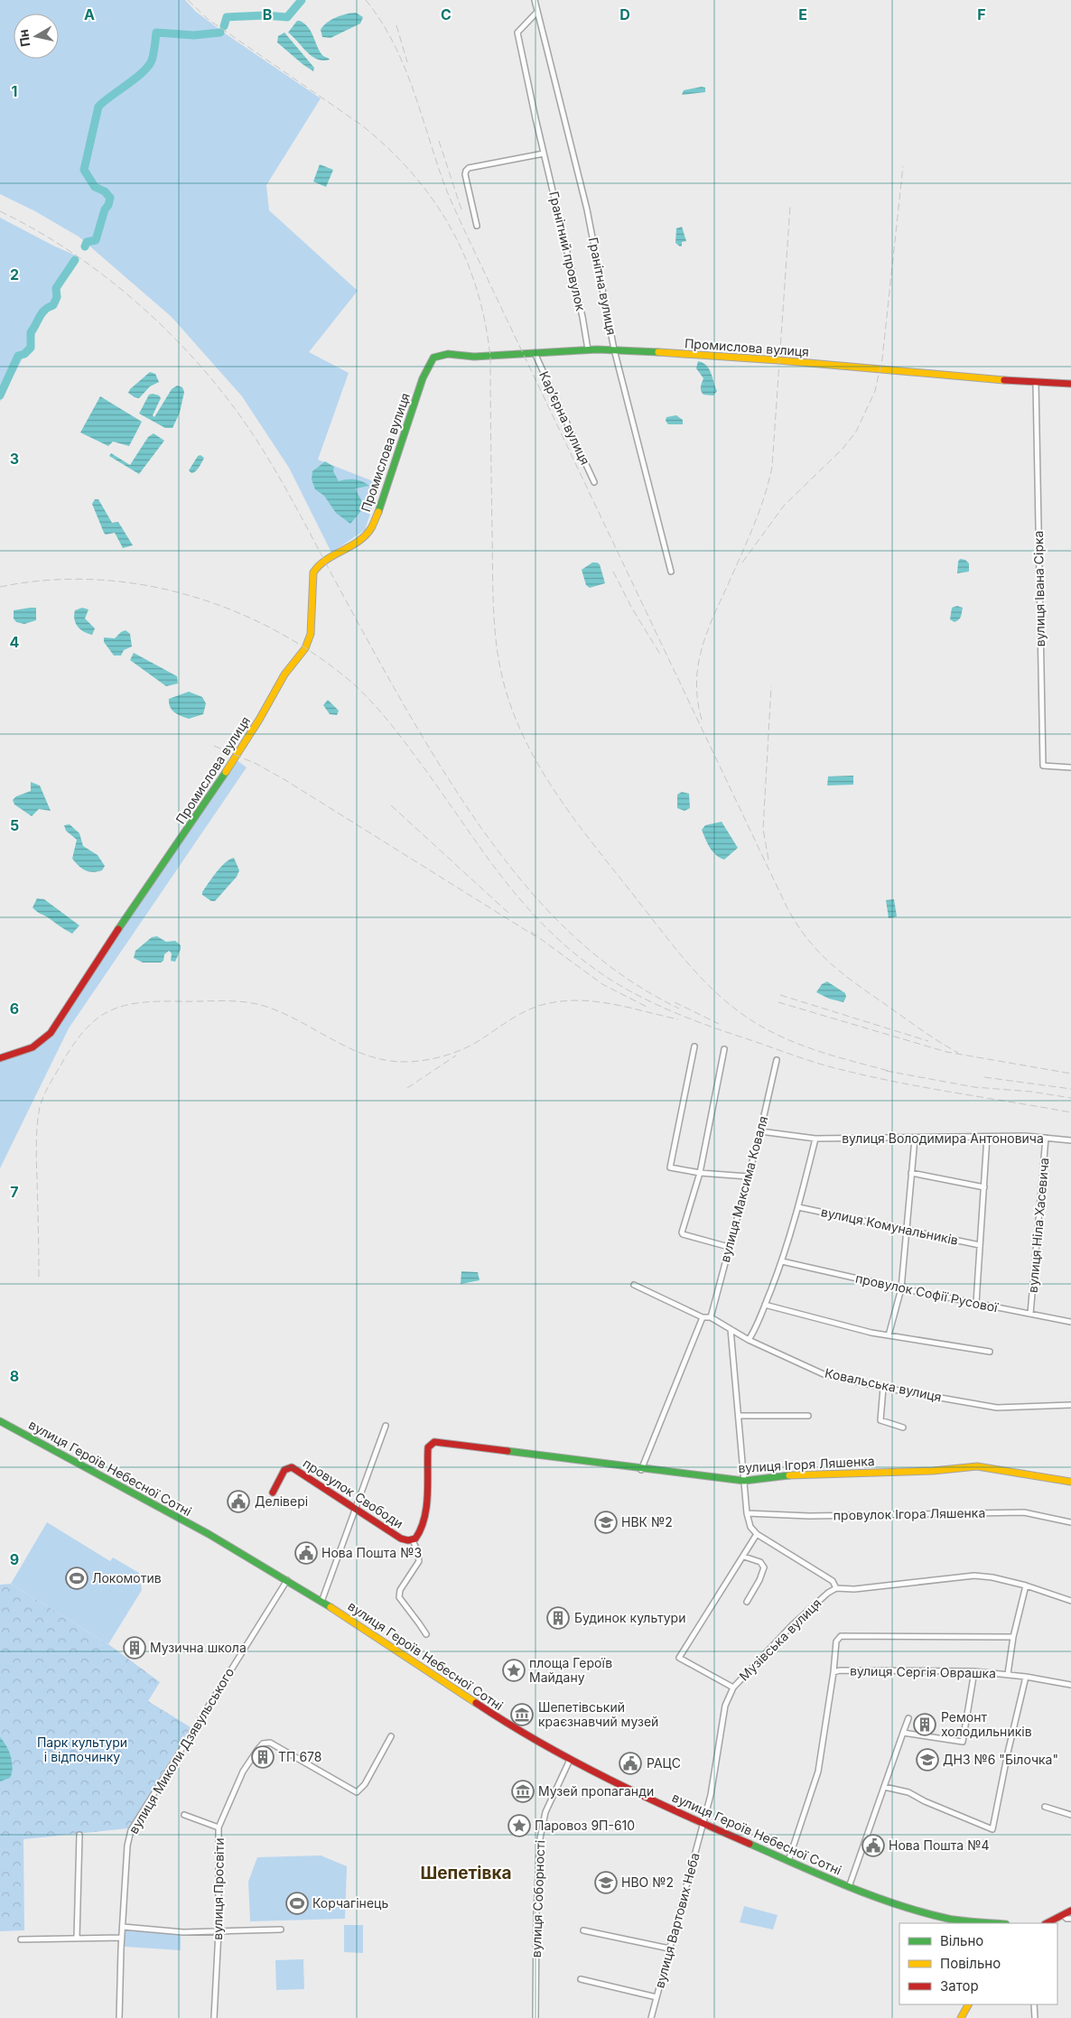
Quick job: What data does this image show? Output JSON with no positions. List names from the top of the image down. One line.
{"streets":{"street":["Гранітний провулок","Гранітна вулиця","Промислова вулиця","Карʼєрна вулиця","вулиця Івана Сірка","вулиця Володимира Антоновича","вулиця Максима Коваля","вулиця Ніла Хасевича","вулиця Комунальників","провулок Софії Русової","Ковальська вулиця","вулиця Ігоря Ляшенка","вулиця Героїв Небесної Сотні","провулок Свободи","провулок Ігора Ляшенка","Музівська вулиця","вулиця Сергія Оврашка","вулиця Миколи Дзявульського","вулиця Просвіти","вулиця Соборності","вулиця Вартових Неба"]},"crossings":[["Гранітний провулок","Гранітна вулиця"],["Гранітний провулок","Промислова вулиця"],["Гранітна вулиця","Промислова вулиця"],["Промислова вулиця","Карʼєрна вулиця"],["Промислова вулиця","вулиця Івана Сірка"],["вулиця Володимира Антоновича","вулиця Максима Коваля"],["вулиця Володимира Антоновича","вулиця Ніла Хасевича"],["вулиця Максима Коваля","Ковальська вулиця"],["вулиця Ніла Хасевича","провулок Софії Русової"],["вулиця Ігоря Ляшенка","провулок Свободи"],["вулиця Героїв Небесної Сотні","Музівська вулиця"],["вулиця Героїв Небесної Сотні","вулиця Сергія Оврашка"],["вулиця Героїв Небесної Сотні","вулиця Миколи Дзявульського"],["вулиця Героїв Небесної Сотні","вулиця Соборності"],["вулиця Героїв Небесної Сотні","вулиця Вартових Неба"],["Музівська вулиця","вулиця Вартових Неба"]],"districts":["Шепетівка"],"parks":["Парк культури і відпочинку"],"places":{"public building":["Делівері","Нова Пошта №3","РАЦС","Нова Пошта №4"],"school or university":["НВК №2","ДНЗ №6 \"Білочка\"","НВО №2"],"sports":["Локомотив","Корчагінець"],"building":["Будинок культури","Музична школа","Ремонт холодильників","ТП 678"],"place":["площа Героїв Майдану","Паровоз 9П-610"],"museum":["Шепетівський краєзнавчий музей","Музей пропаганди"]},"legend":["Вільно","Повільно","Затор"],"north":"left","grid":{"columns":["A","B","C","D","E","F"],"rows":["1","2","3","4","5","6","7","8","9"]}}
